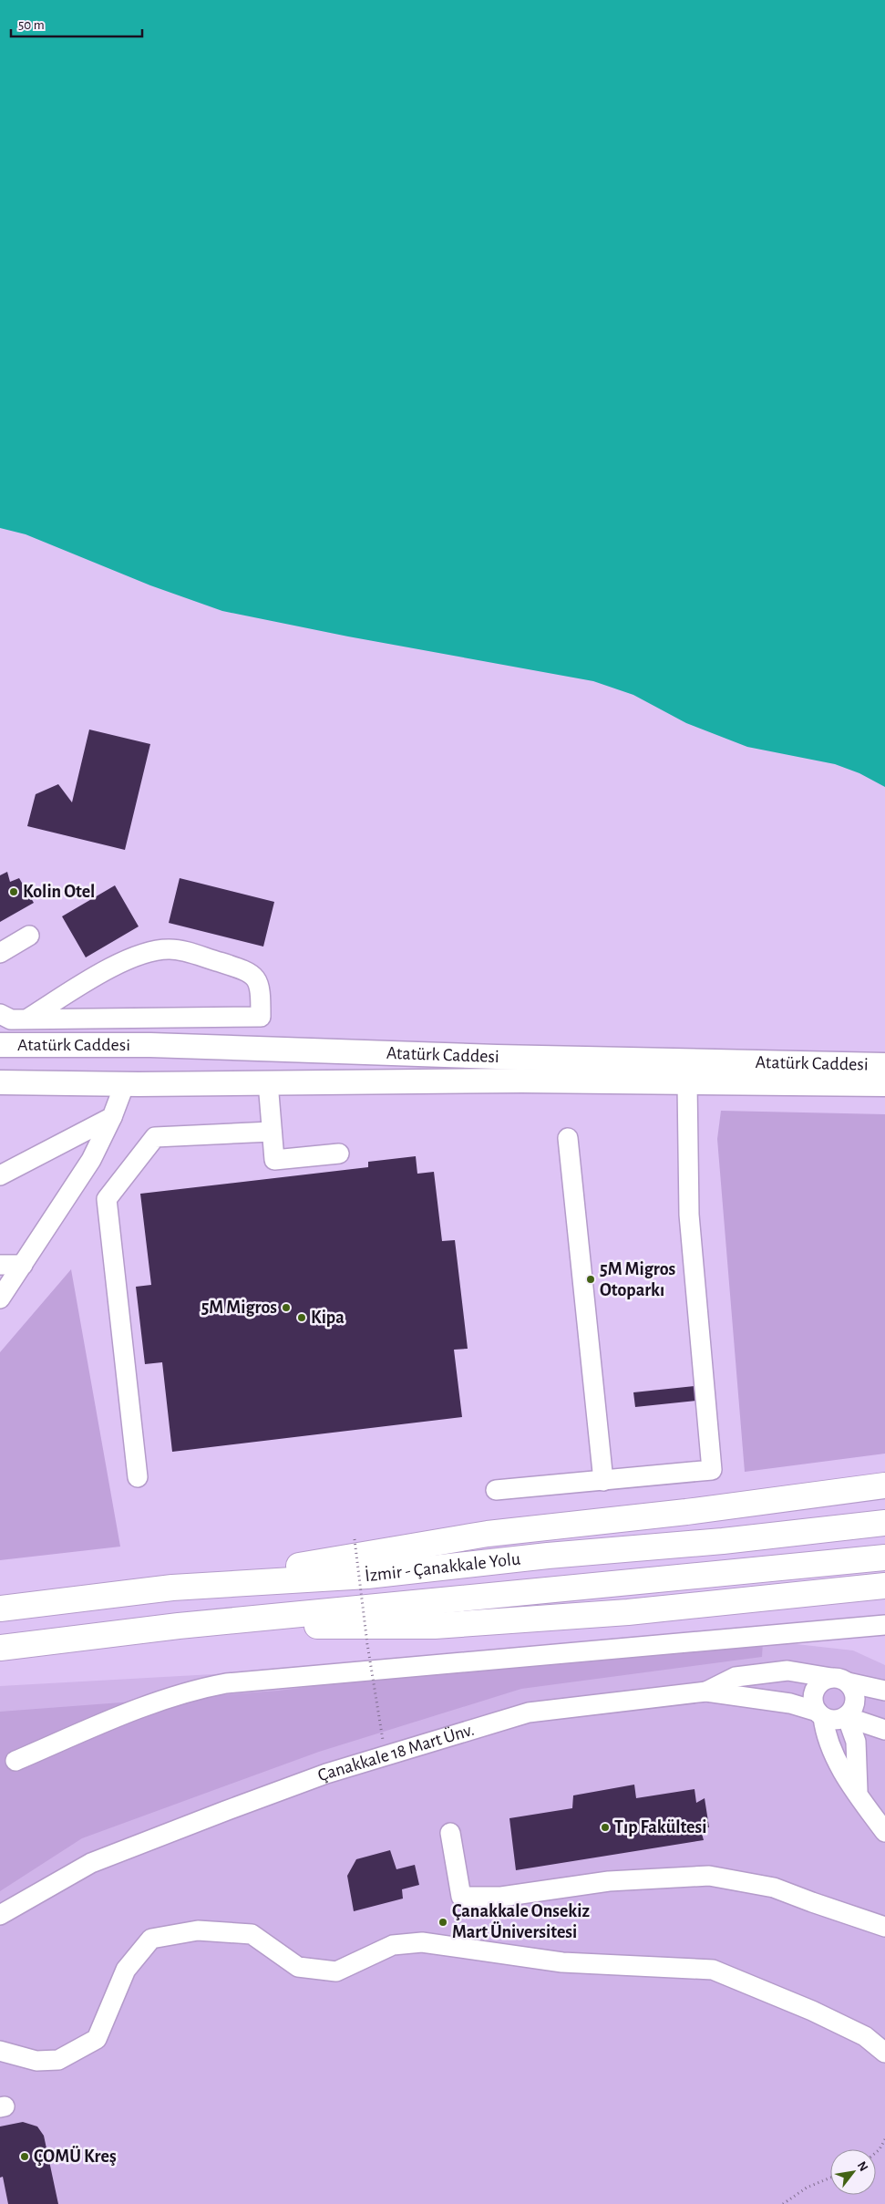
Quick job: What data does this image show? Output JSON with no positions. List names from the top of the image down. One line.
{"streets":{"highway":["İzmir - Çanakkale Yolu"],"main road":["Atatürk Caddesi"],"street":["Çanakkale 18 Mart Ünv."]},"places":["Kolin Otel","5M Migros Otoparkı","5M Migros","Kipa","Tıp Fakültesi","Çanakkale Onsekiz Mart Üniversitesi","ÇOMÜ Kreş"],"scale_bar":"50 m","north":"top right"}
